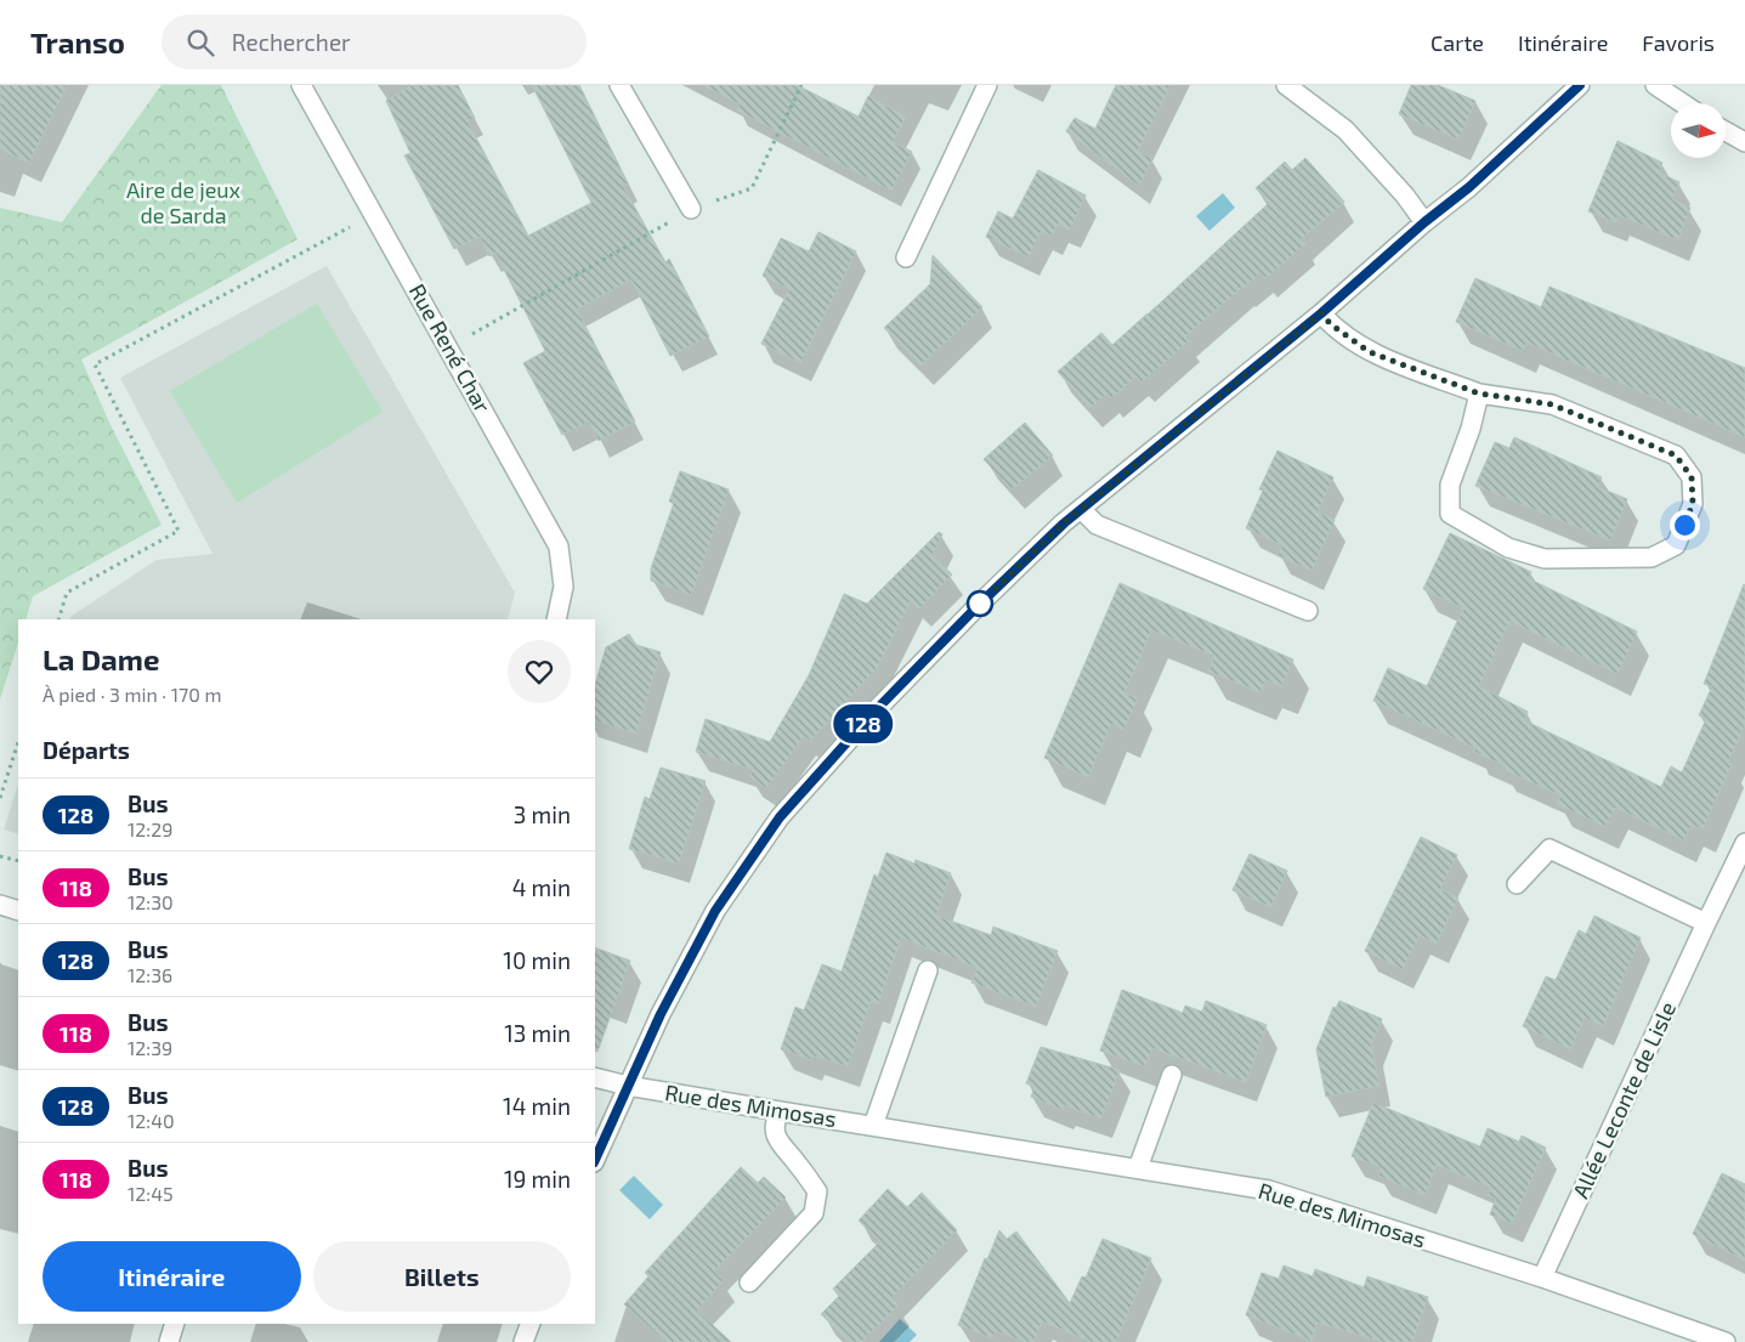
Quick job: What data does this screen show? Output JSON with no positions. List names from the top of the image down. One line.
{"streets":{"street":["Rue René Char","Allée Leconte de Lisle","Rue des Mimosas"]},"crossings":[["Allée Leconte de Lisle","Rue des Mimosas"]],"parks":["Aire de jeux de Sarda"],"lines":["bus line 128"],"north":"right","page":{"header":"Transo","search":"Rechercher","nav":["Carte","Itinéraire","Favoris"],"on_map":"128","heading":[["La Dame","À pied · 3 min · 170 m"],"Départs"],"list":[{"mark":"128","name":"Bus","note":"12:29","value":"3 min"},{"mark":"118","name":"Bus","note":"12:30","value":"4 min"},{"mark":"128","name":"Bus","note":"12:36","value":"10 min"},{"mark":"118","name":"Bus","note":"12:39","value":"13 min"},{"mark":"128","name":"Bus","note":"12:40","value":"14 min"},{"mark":"118","name":"Bus","note":"12:45","value":"19 min"}],"buttons":["Itinéraire","Billets"]}}
